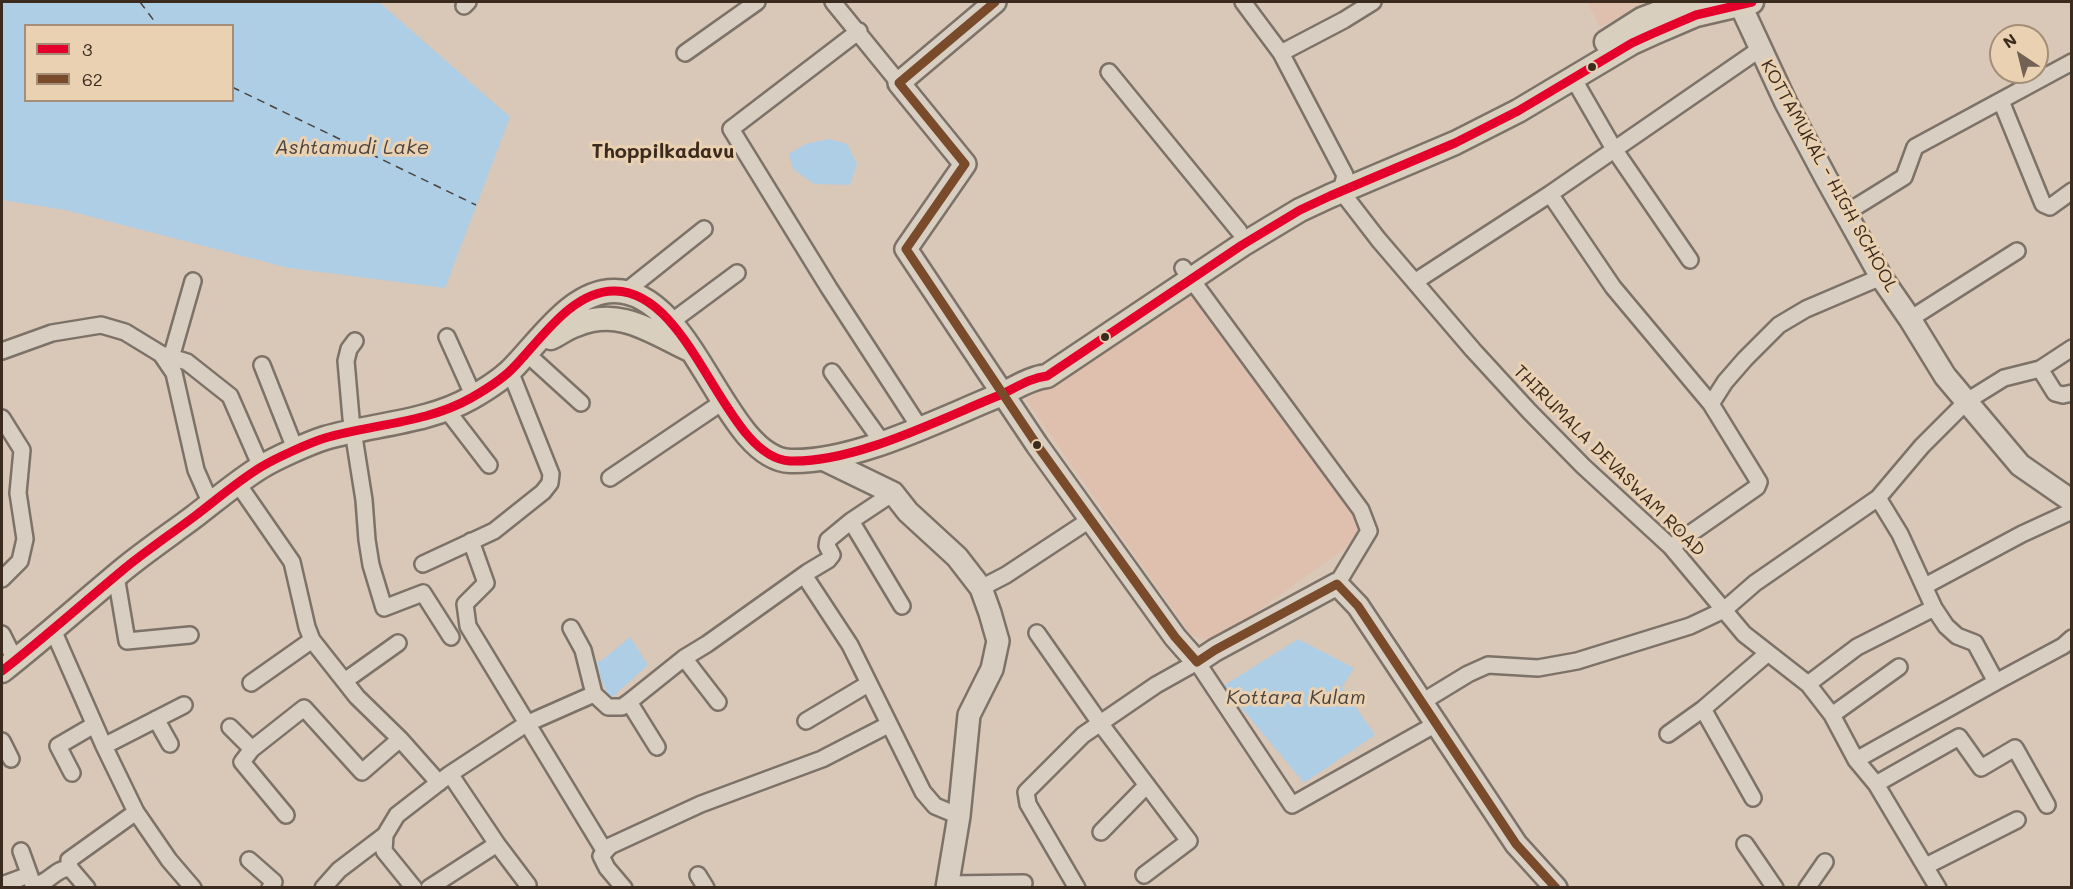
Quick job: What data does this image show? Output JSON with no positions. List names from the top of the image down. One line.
{"streets":{"main road":["KOTTAMUKAL - HIGH SCHOOL"],"street":["THIRUMALA DEVASWAM ROAD"]},"districts":["Thoppilkadavu"],"water":["Ashtamudi Lake","Kottara Kulam"],"lines":["transit line 3","transit line 62"],"legend":["3","62"],"north":"top left"}
